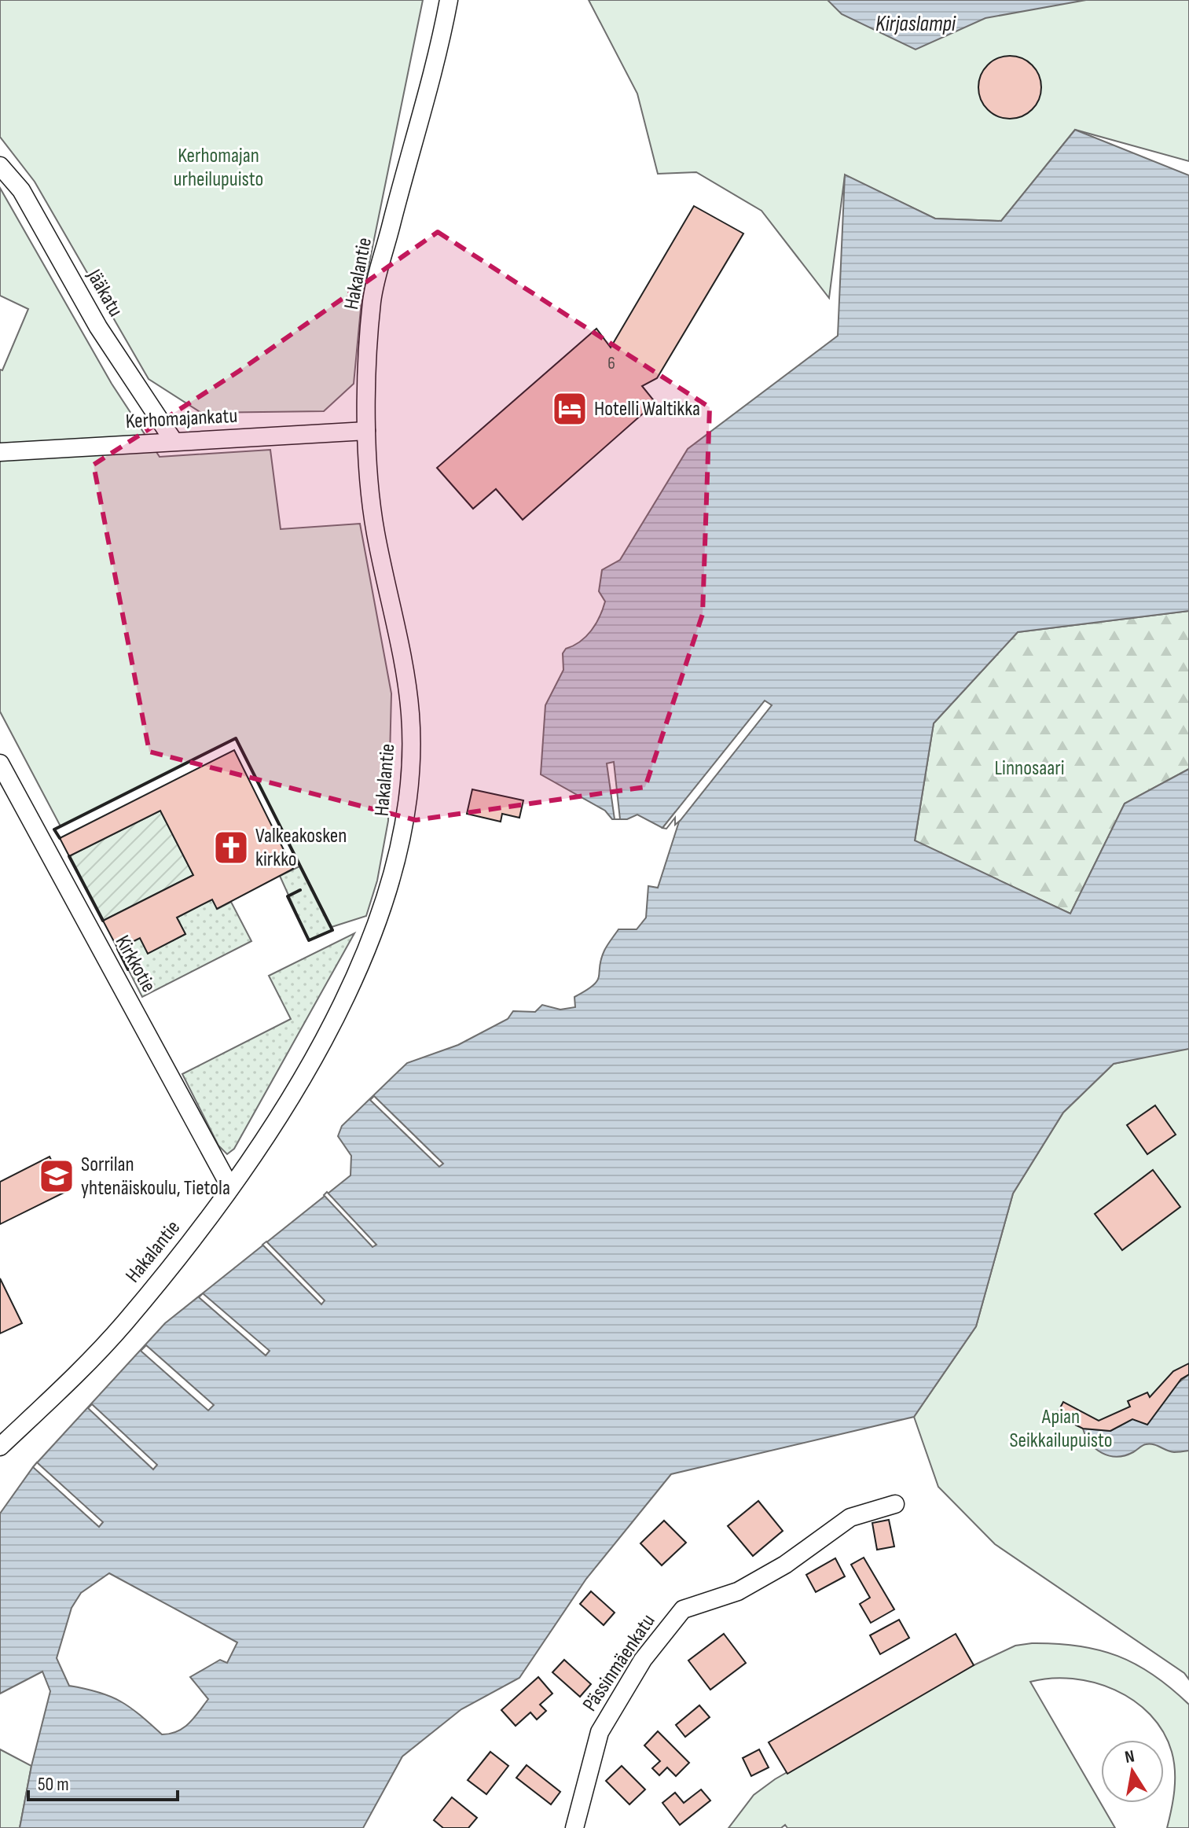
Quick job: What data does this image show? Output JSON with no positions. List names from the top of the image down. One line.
{"streets":{"street":["Hakalantie","Jääkatu","Kerhomajankatu","Kirkkotie","Pässinmäenkatu"]},"crossings":[["Hakalantie","Kerhomajankatu"],["Hakalantie","Kirkkotie"],["Jääkatu","Kerhomajankatu"]],"water":["Kirjaslampi"],"parks":["Kerhomajan urheilupuisto","Linnosaari","Apian Seikkailupuisto"],"places":{"hotel":["Hotelli Waltikka"],"church":["Valkeakosken kirkko"],"school or university":["Sorrilan yhtenäiskoulu, Tietola"]},"house_numbers":["6"],"scale_bar":"50 m","north":"top"}
